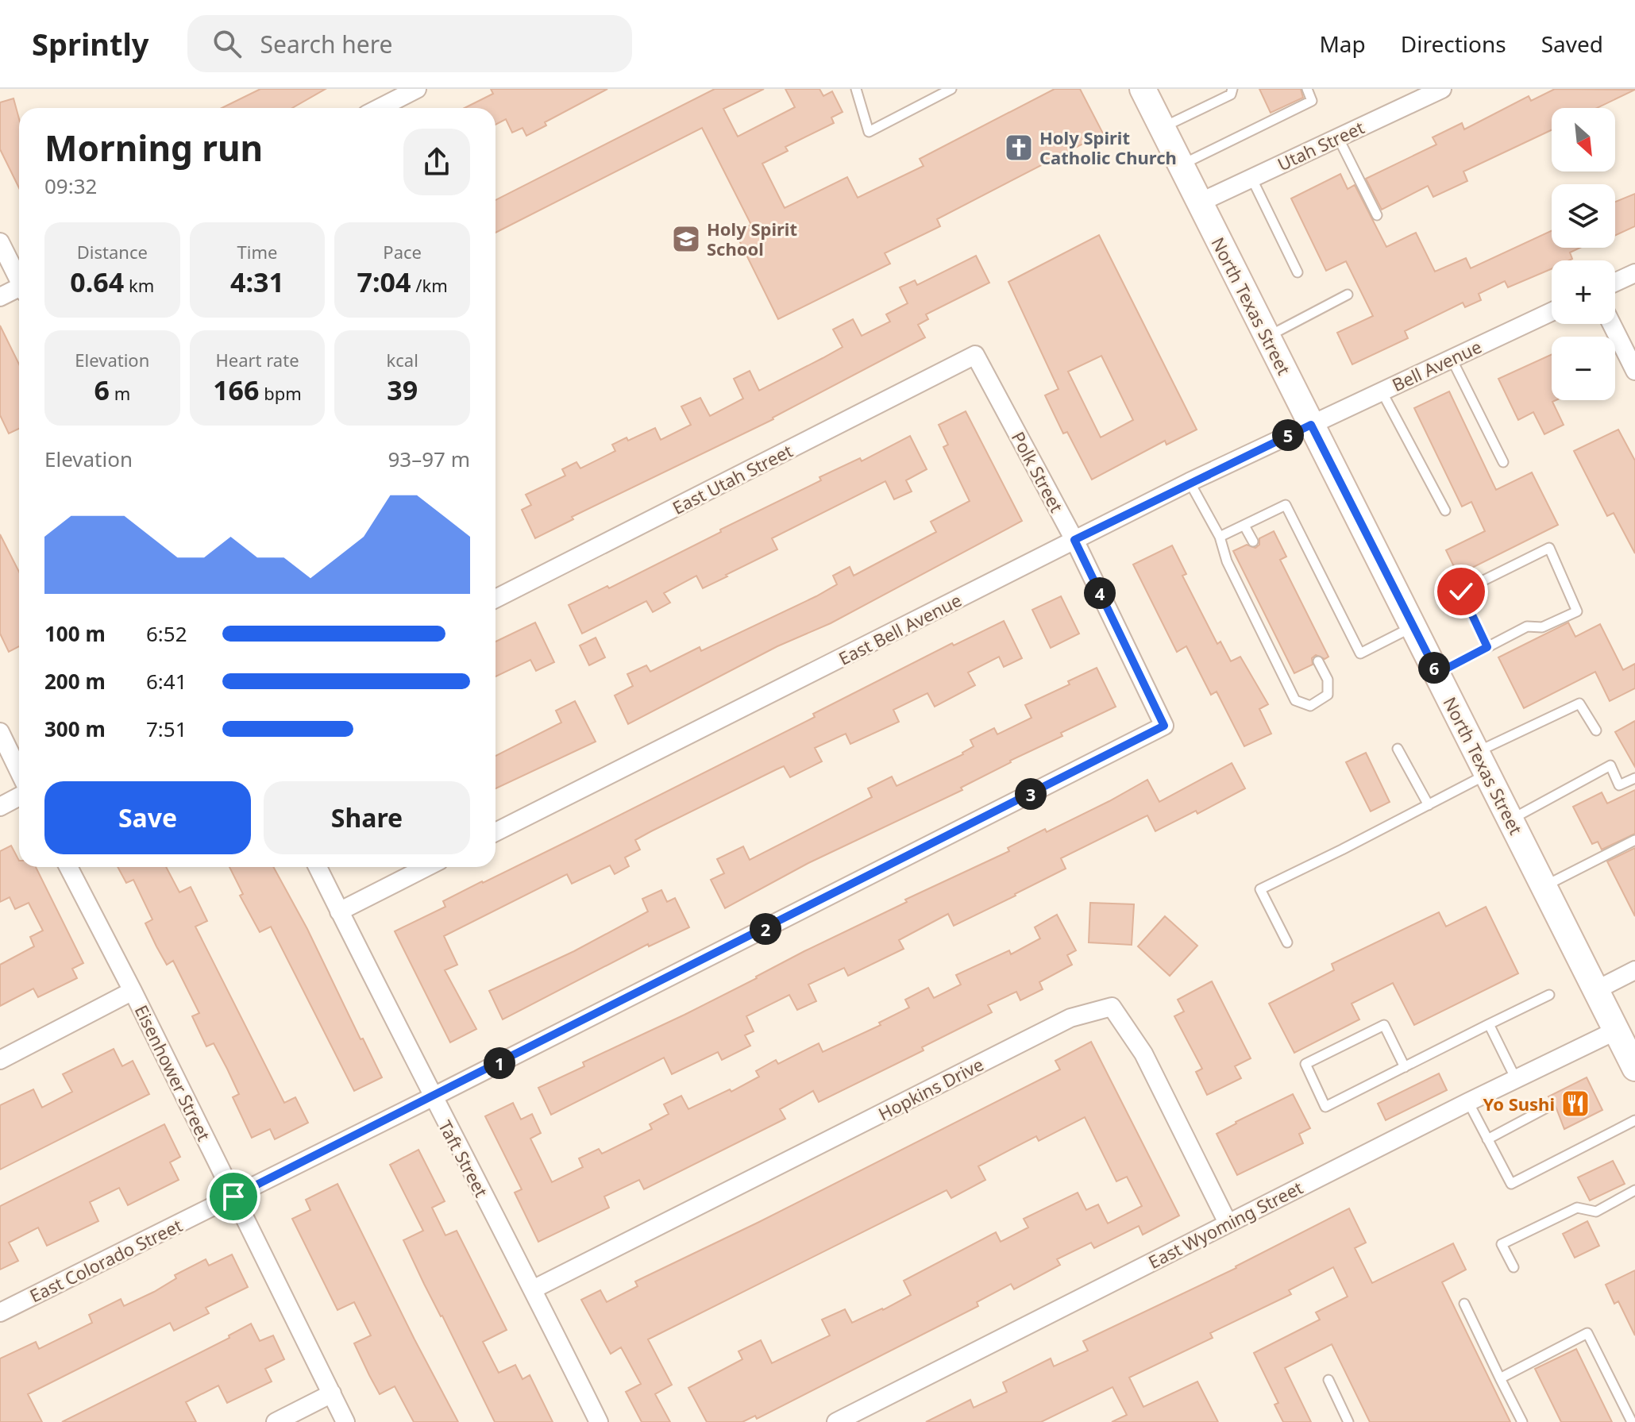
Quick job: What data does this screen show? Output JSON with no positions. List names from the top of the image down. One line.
{"streets":{"main road":["North Texas Street"],"street":["Utah Street","Bell Avenue","Polk Street","East Utah Street","East Bell Avenue","Eisenhower Street","Hopkins Drive","Taft Street","East Wyoming Street","East Colorado Street"]},"crossings":[["Utah Street","North Texas Street"],["North Texas Street","Bell Avenue"],["North Texas Street","East Bell Avenue"],["North Texas Street","East Wyoming Street"],["Bell Avenue","East Bell Avenue"],["Polk Street","East Utah Street"],["Polk Street","East Bell Avenue"],["Polk Street","East Colorado Street"],["Eisenhower Street","East Colorado Street"],["Hopkins Drive","Taft Street"],["Hopkins Drive","East Wyoming Street"],["Taft Street","East Colorado Street"]],"places":{"church":["Holy Spirit Catholic Church"],"school or university":["Holy Spirit School"],"restaurant":["Yo Sushi"]},"north":"bottom right","page":{"header":"Sprintly","search":"Search here","nav":["Map","Directions","Saved"],"map_buttons":["+","−"],"heading":["Morning run","09:32"],"stats":[["Distance","0.64 km"],["Time","4:31"],["Pace","7:04 /km"],["Elevation","6 m"],["Heart rate","166 bpm"],["kcal","39"]],"pins":["5","4","6","3","2","1"],"chart":["Elevation","93–97 m"],"list":[{"name":"100 m","note":"6:52"},{"name":"200 m","note":"6:41"},{"name":"300 m","note":"7:51"}],"buttons":["Save","Share"]}}
